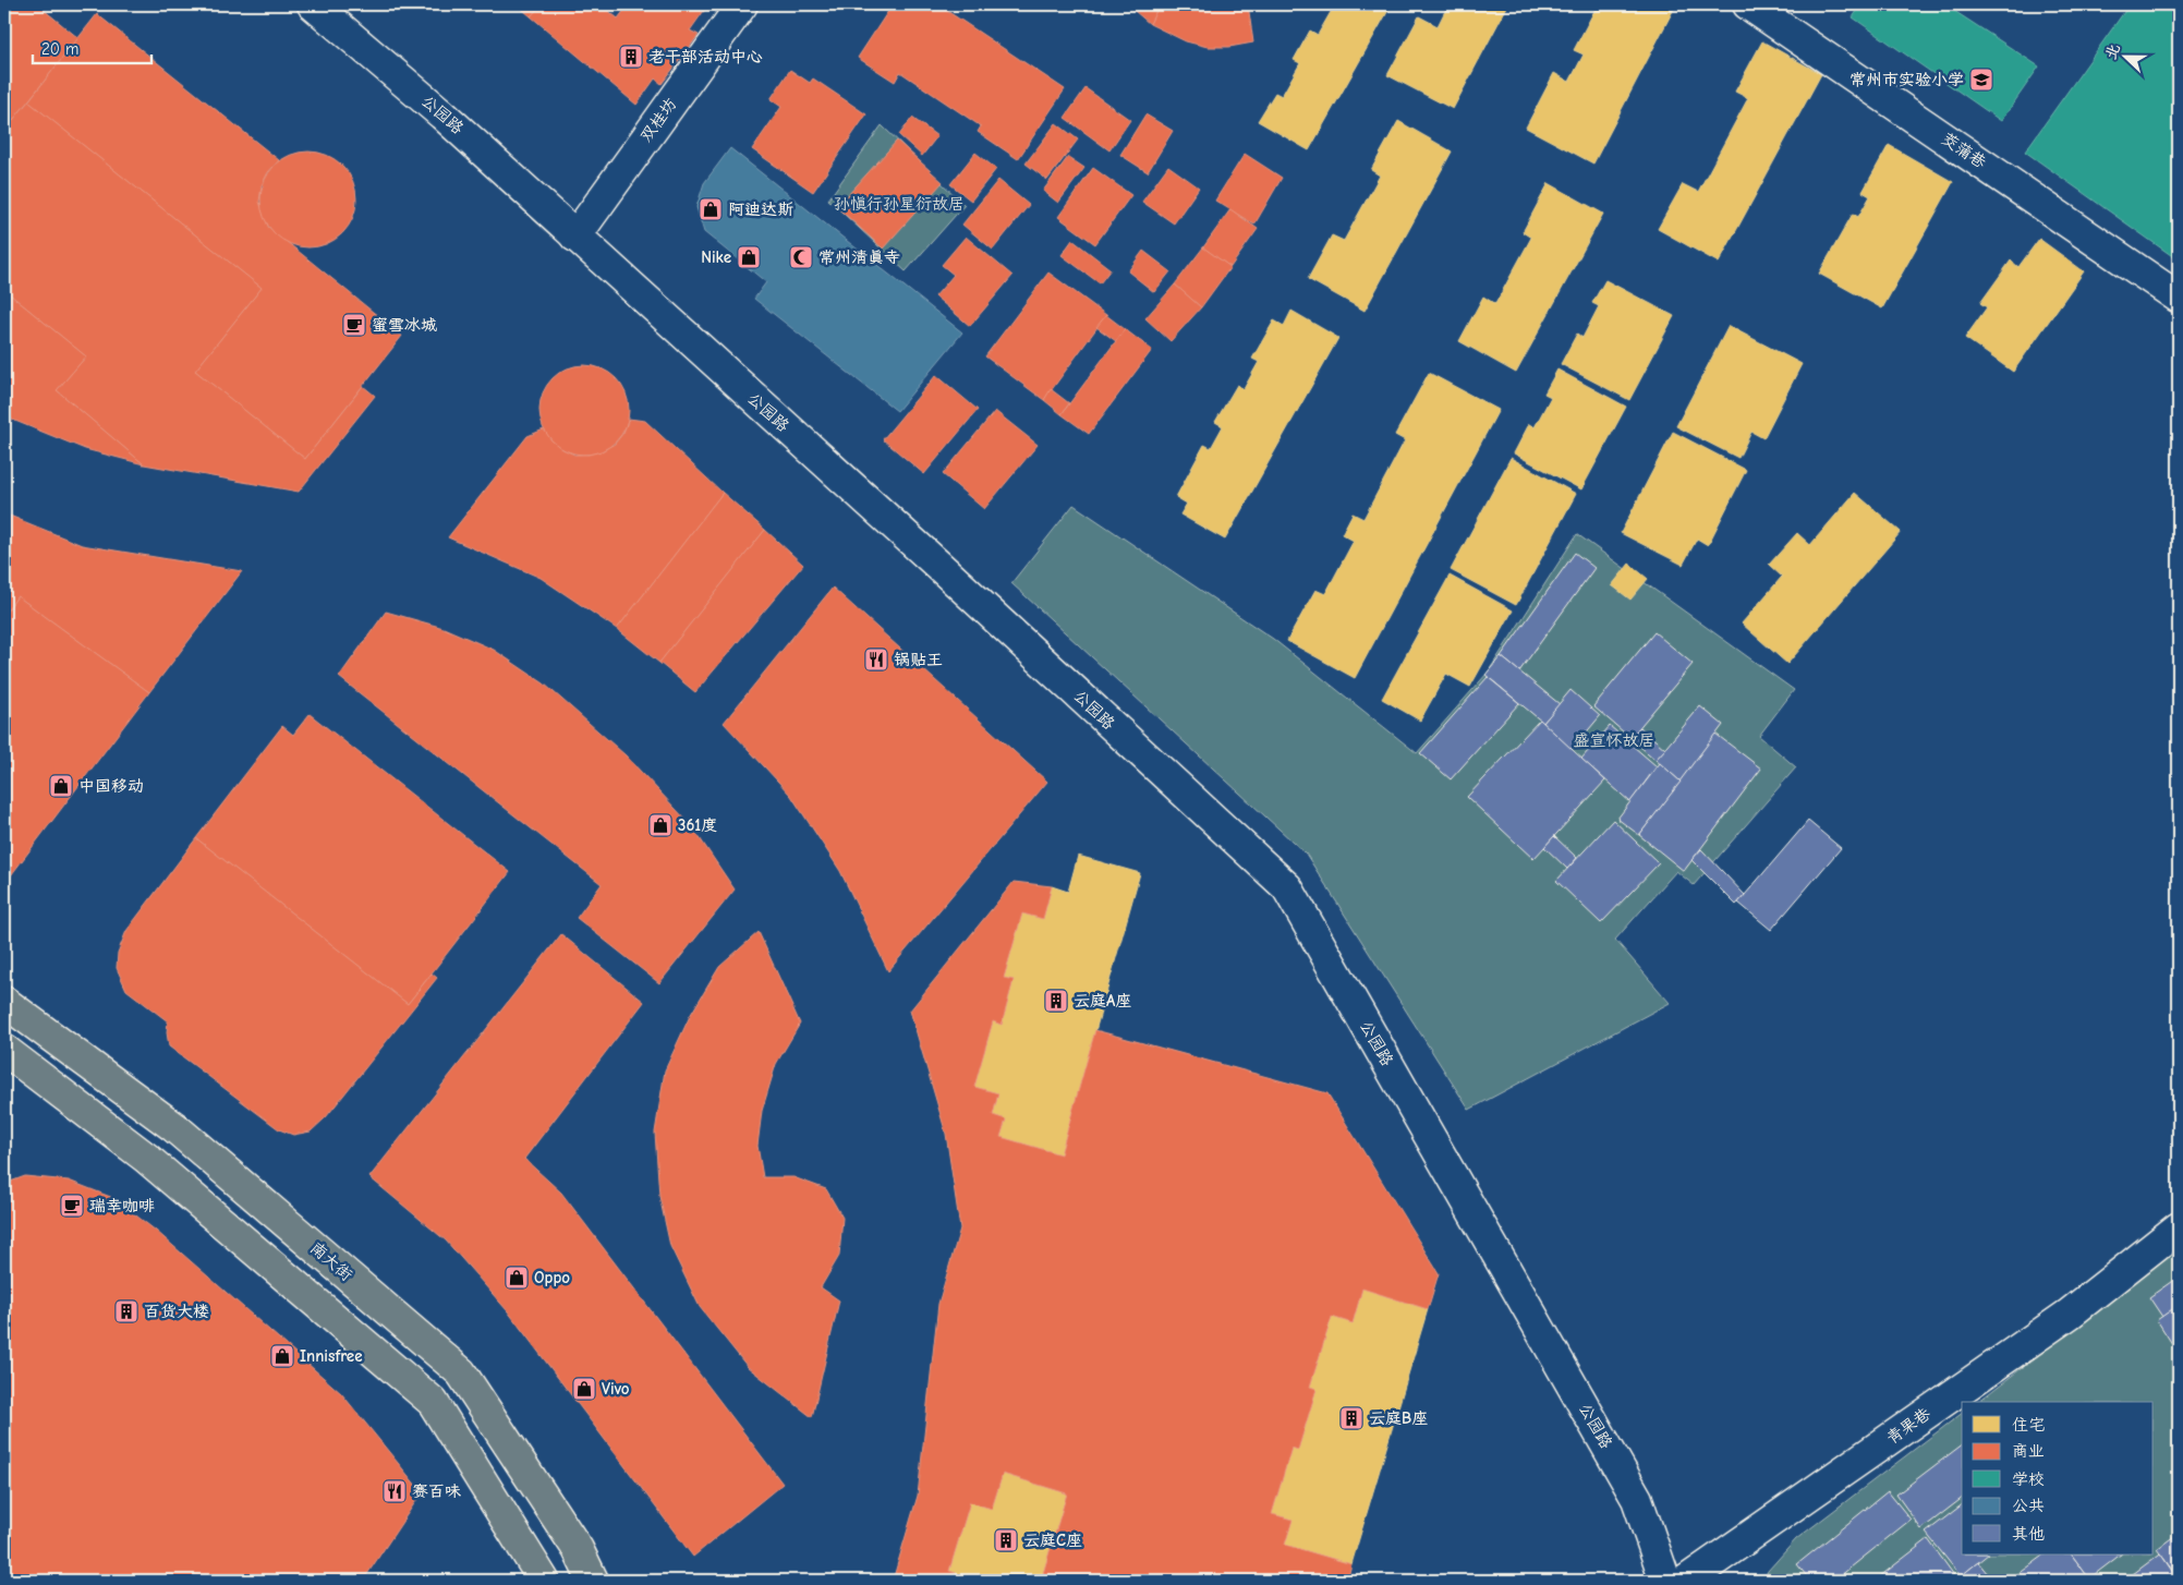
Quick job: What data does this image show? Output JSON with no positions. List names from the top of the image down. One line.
{"streets":{"main road":["南大街"],"street":["公园路","双桂坊","茭蒲巷","青果巷"]},"crossings":[["公园路","双桂坊"]],"parks":["孙慎行孙星衍故居","盛宣怀故居"],"places":{"building":["老干部活动中心","云庭A座","百货大楼","云庭B座","云庭C座"],"school or university":["常州市实验小学"],"shop":["阿迪达斯","Nike","中国移动","361度","Oppo","Innisfree","Vivo"],"mosque":["常州清真寺"],"cafe":["蜜雪冰城","瑞幸咖啡"],"restaurant":["锅贴王","赛百味"]},"legend":["住宅","商业","学校","公共","其他"],"scale_bar":"20 m","north":"left"}
